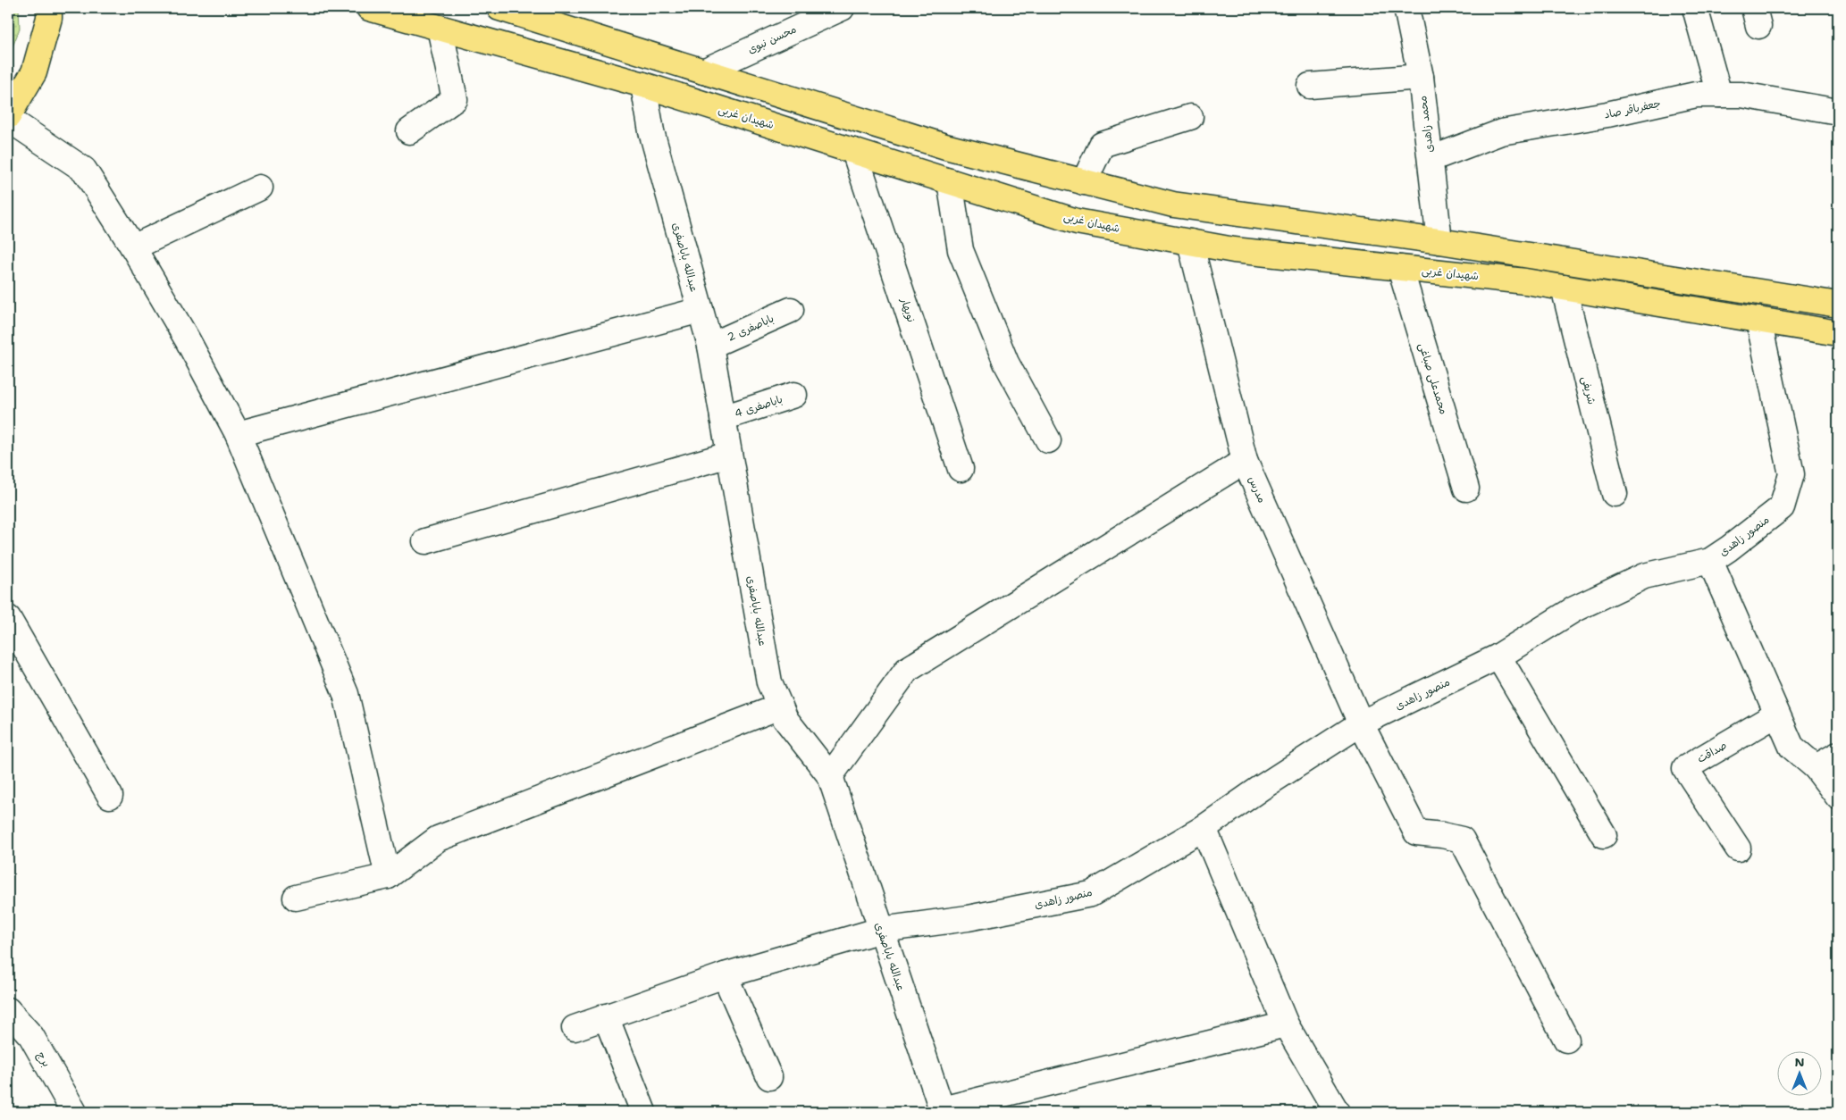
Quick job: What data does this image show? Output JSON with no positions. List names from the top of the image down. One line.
{"streets":{"main road":["شهیدان غربی"],"street":["محسن نبوی","جعفرباقر صاد","محمد زاهدی","عبدالله باباصفری","نوبهار","باباصفری 2","محمدعلی صباغی","شریفی","باباصفری 4","مدرس","منصور زاهدی","صداقت","برج"]},"crossings":[["جعفرباقر صاد","محمد زاهدی"],["شهیدان غربی","عبدالله باباصفری"],["شهیدان غربی","نوبهار"],["شهیدان غربی","محمدعلی صباغی"],["شهیدان غربی","شریفی"],["شهیدان غربی","مدرس"],["شهیدان غربی","منصور زاهدی"],["عبدالله باباصفری","باباصفری 2"],["عبدالله باباصفری","باباصفری 4"],["عبدالله باباصفری","منصور زاهدی"],["مدرس","منصور زاهدی"]],"north":"top"}
